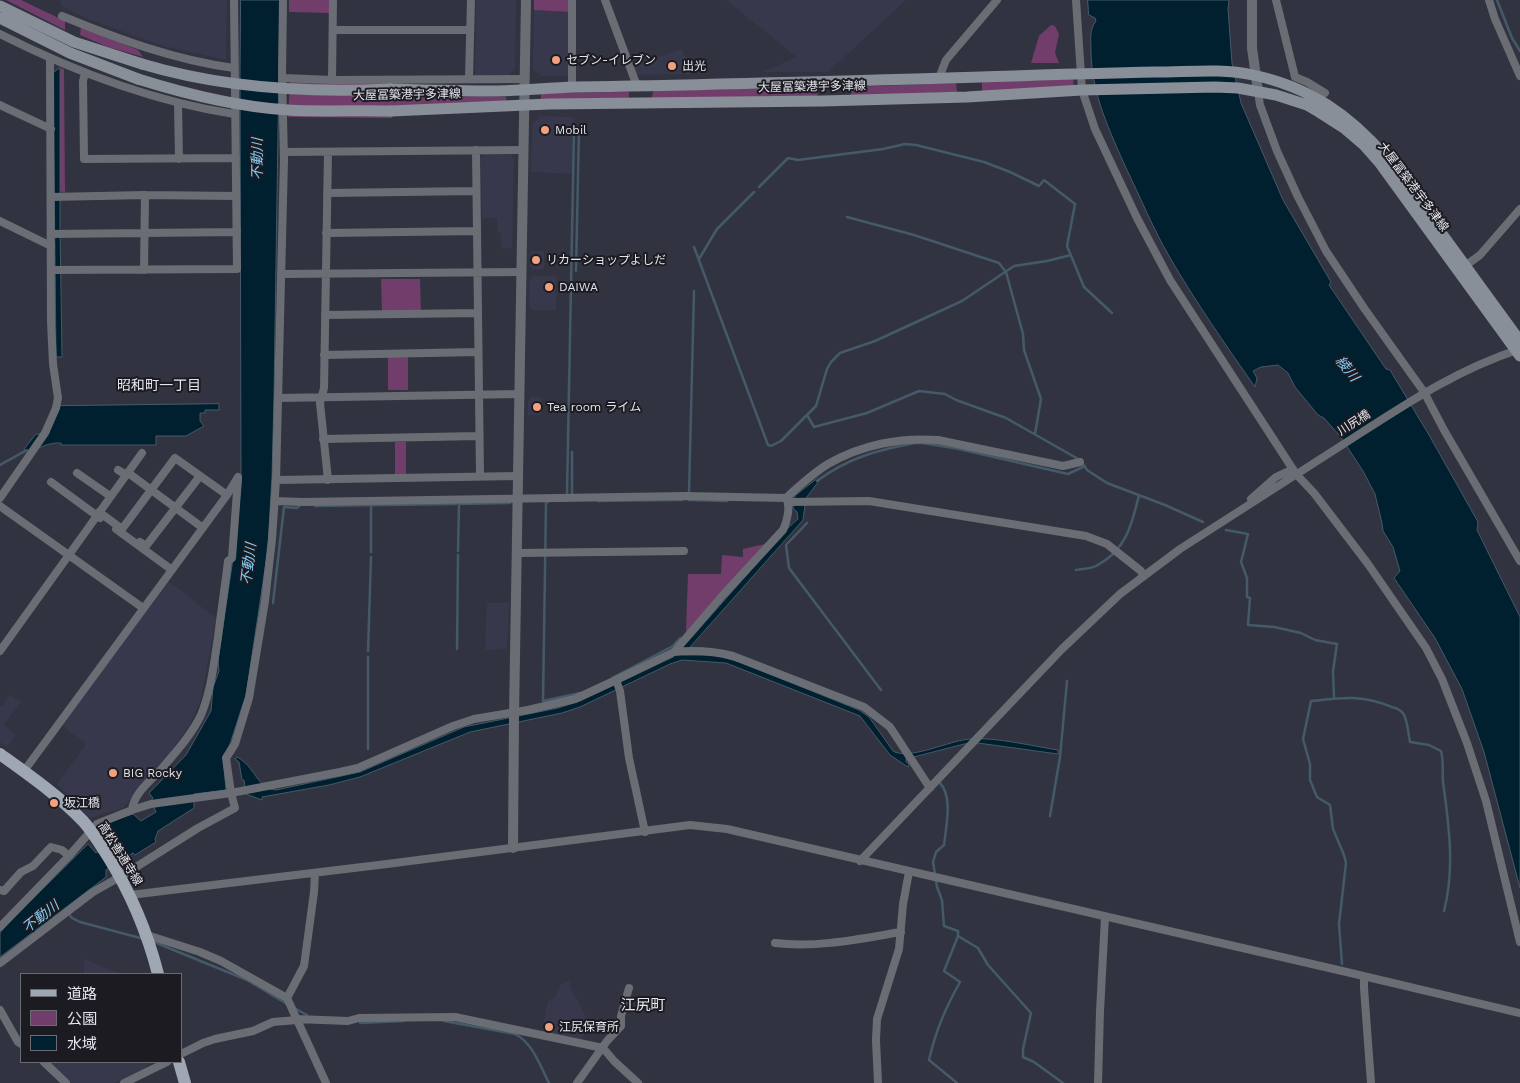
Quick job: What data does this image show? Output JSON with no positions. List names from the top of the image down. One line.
{"streets":{"main road":["大屋冨築港宇多津線","高松善通寺線"],"street":["川尻橋"]},"crossings":[["大屋冨築港宇多津線","川尻橋"]],"districts":["昭和町一丁目","江尻町"],"water":["不動川","綾川"],"places":["セブン-イレブン","出光","Mobil","リカーショップよしだ","DAIWA","Tea room ライム","BIG Rocky","坂江橋","江尻保育所"],"legend":["道路","公園","水域"]}
